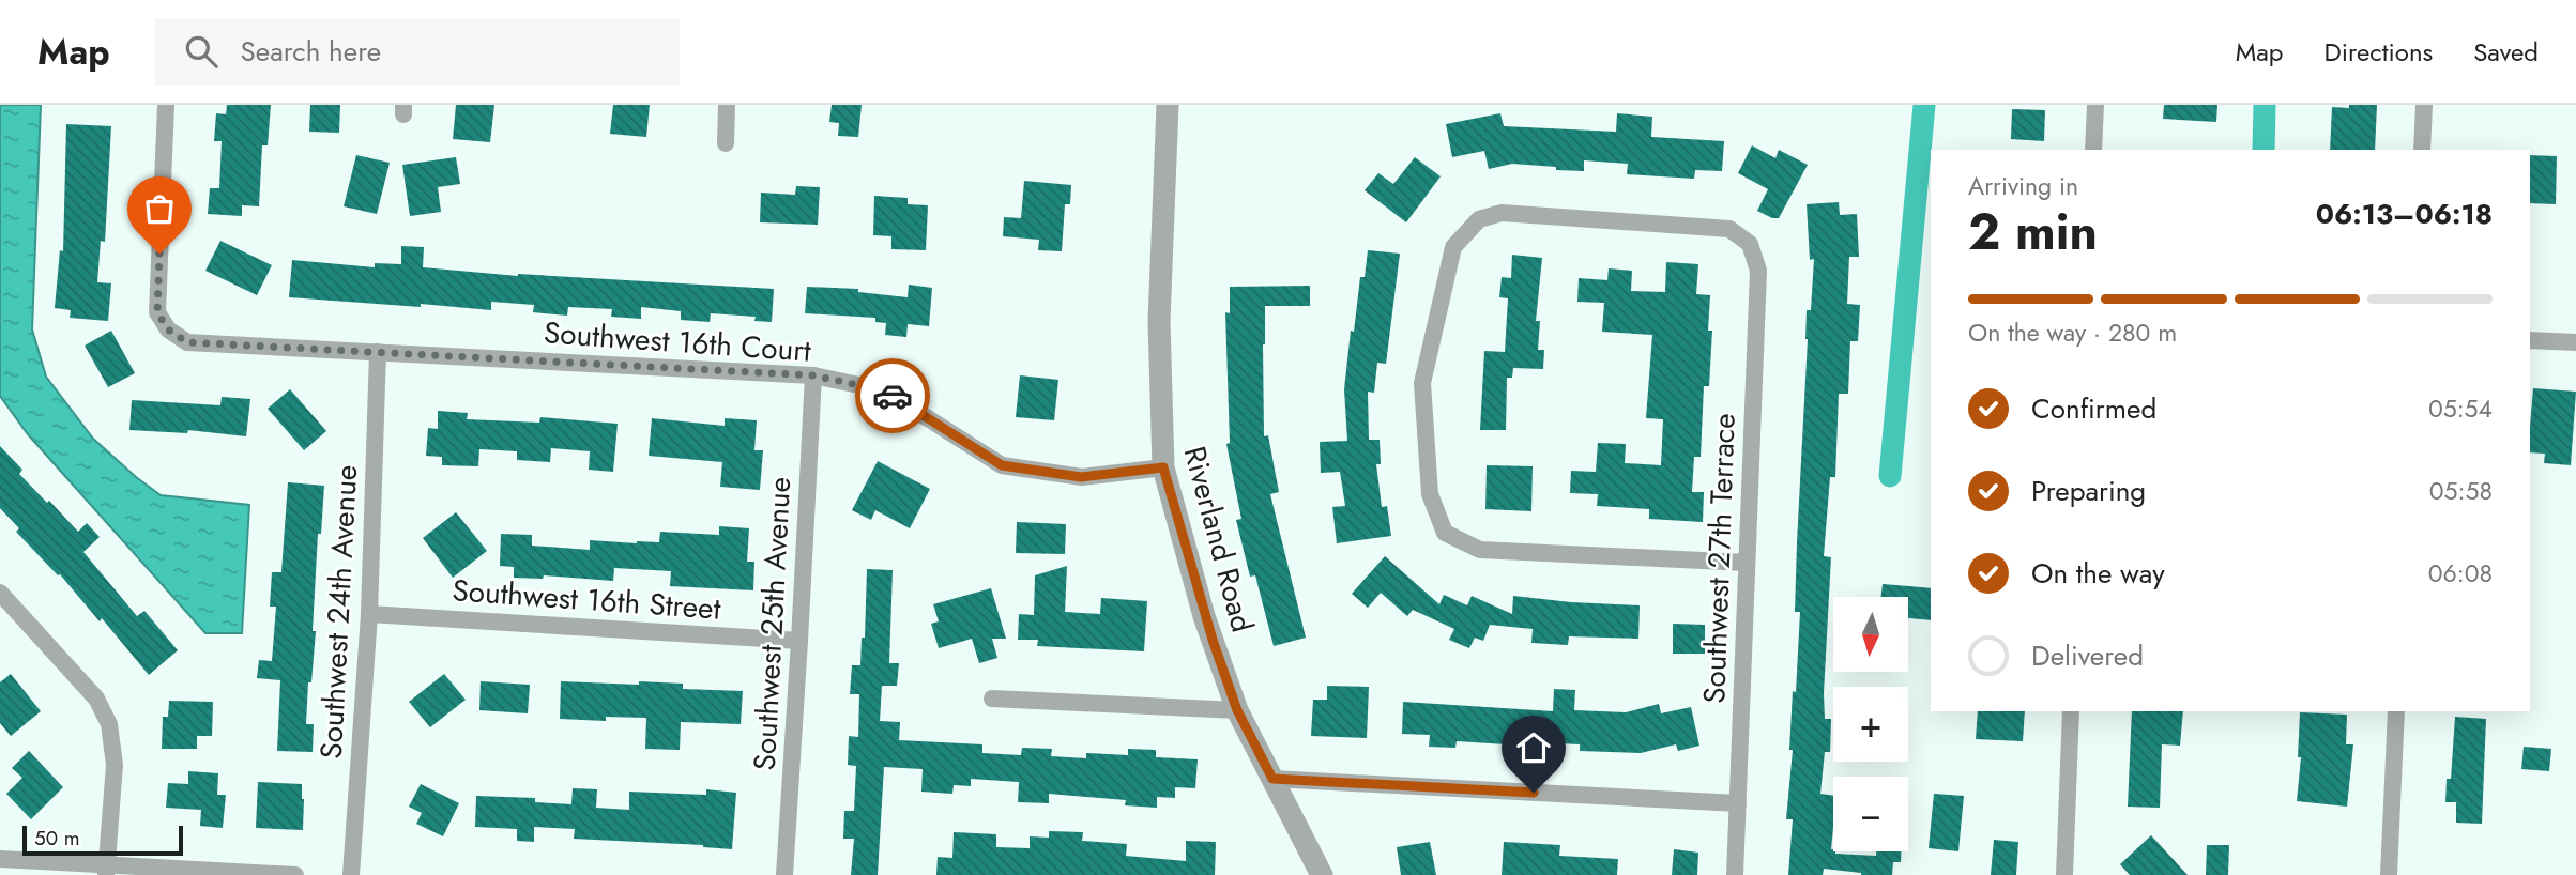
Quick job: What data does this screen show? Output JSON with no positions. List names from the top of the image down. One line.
{"streets":{"street":["Southwest 16th Court","Riverland Road","Southwest 27th Terrace","Southwest 16th Street","Southwest 24th Avenue","Southwest 25th Avenue"]},"crossings":[["Southwest 16th Court","Riverland Road"],["Southwest 16th Court","Southwest 24th Avenue"],["Southwest 16th Court","Southwest 25th Avenue"],["Southwest 16th Street","Southwest 24th Avenue"],["Southwest 16th Street","Southwest 25th Avenue"]],"scale_bar":"50 m","north":"bottom","page":{"header":"Map","search":"Search here","nav":["Map","Directions","Saved"],"heading":["2 min","Arriving in","06:13–06:18"],"bar":"On the way · 280 m","list":[["Confirmed","05:54"],["Preparing","05:58"],["On the way","06:08"],"Delivered"],"map_buttons":["+","−"],"scale":"50 m"}}
